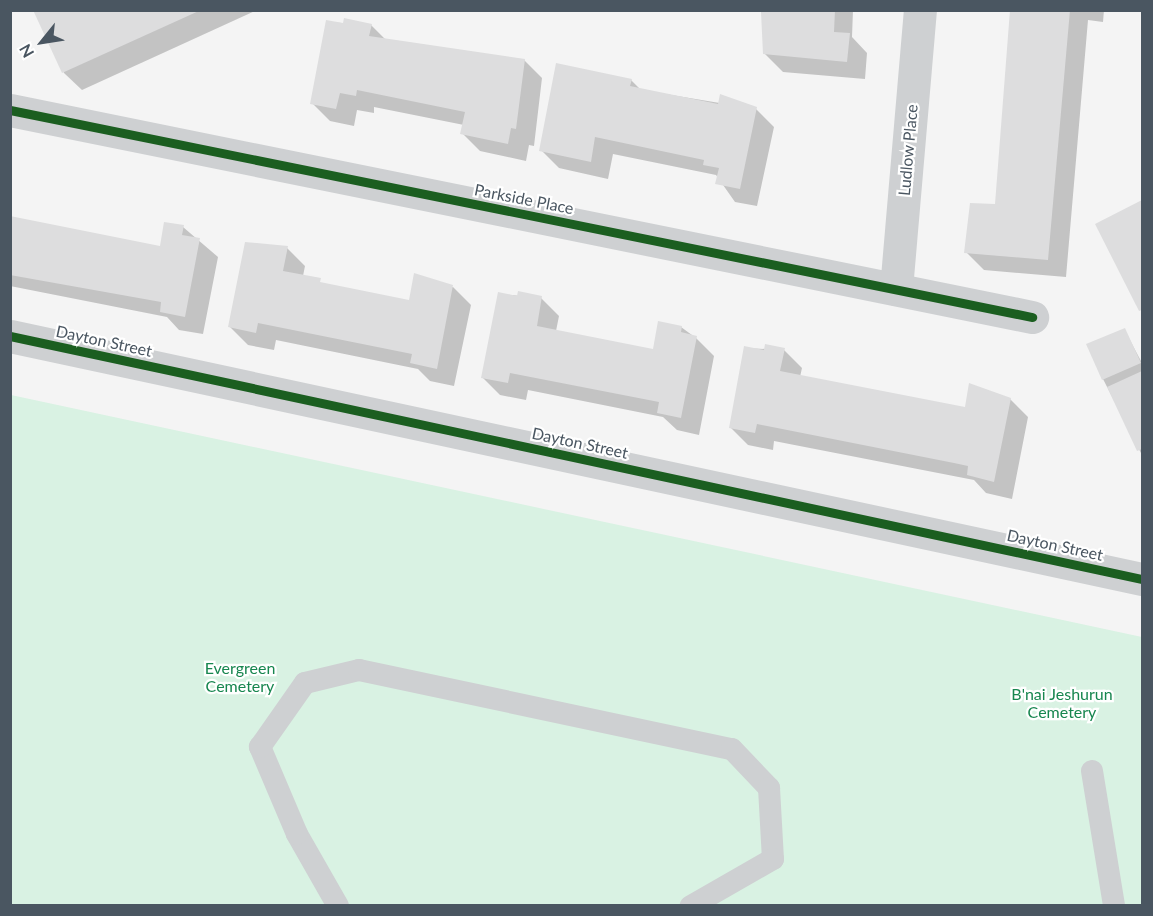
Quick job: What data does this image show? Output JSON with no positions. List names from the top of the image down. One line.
{"streets":{"street":["Ludlow Place","Parkside Place","Dayton Street"]},"crossings":[["Ludlow Place","Parkside Place"]],"parks":["Evergreen Cemetery","B'nai Jeshurun Cemetery"],"north":"bottom left"}
